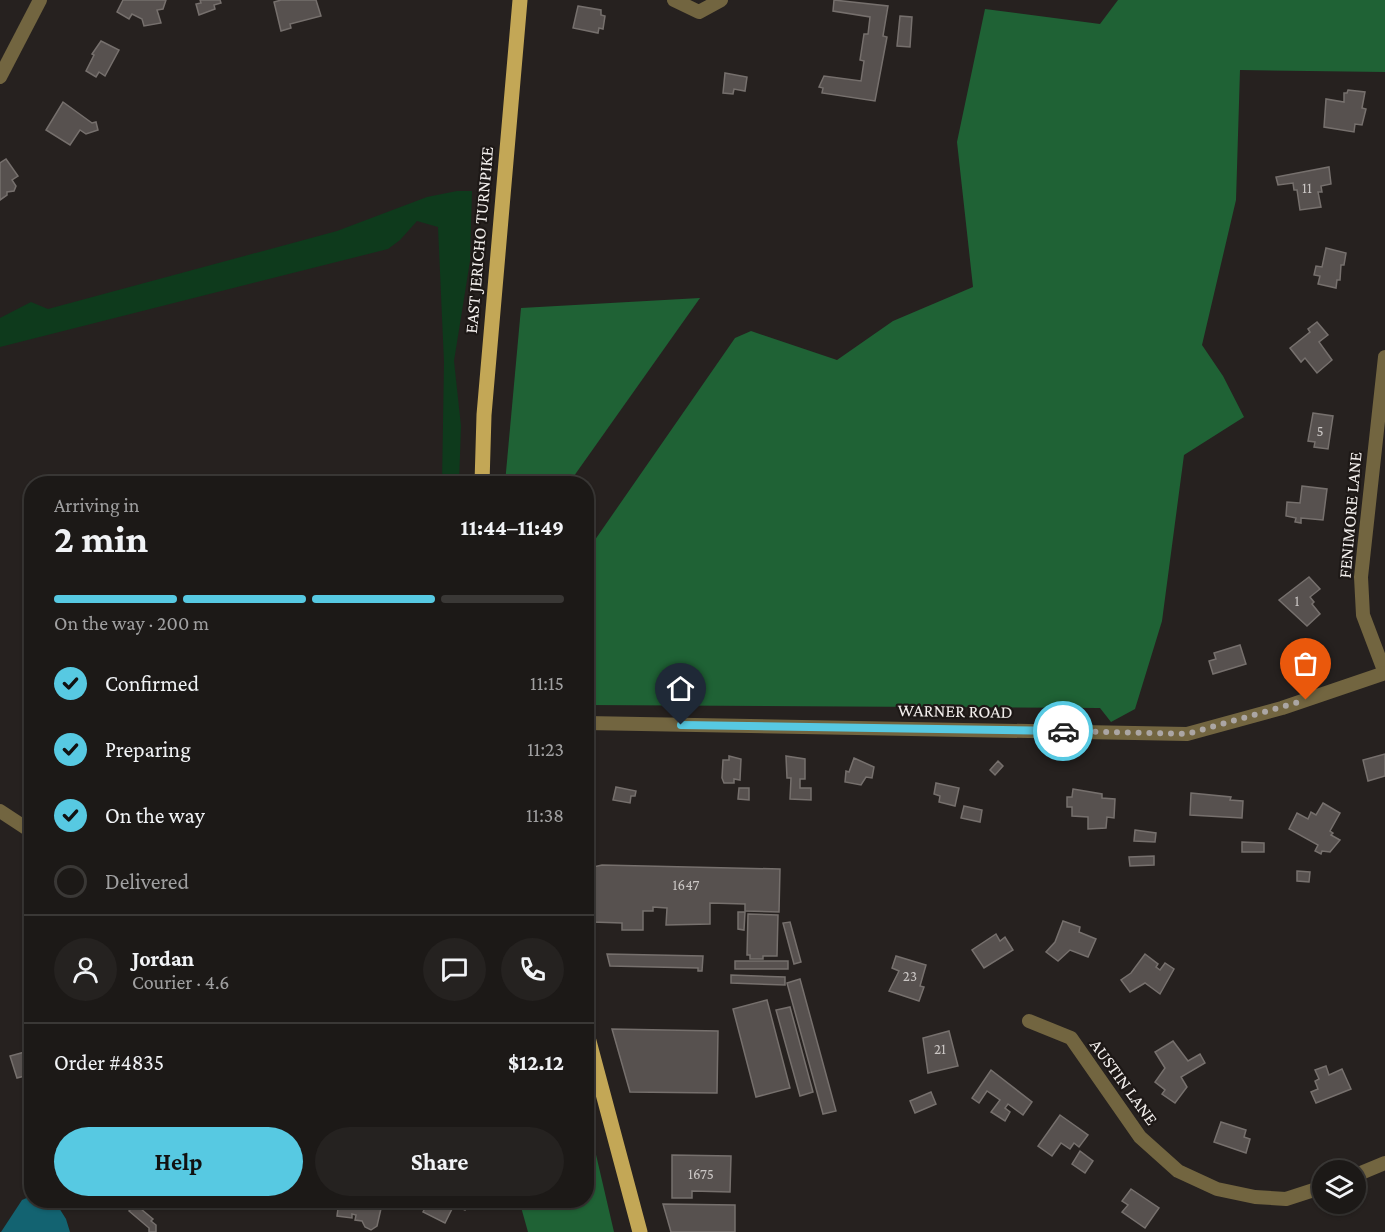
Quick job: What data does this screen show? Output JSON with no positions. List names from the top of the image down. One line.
{"streets":{"main road":["EAST JERICHO TURNPIKE"],"street":["FENIMORE LANE","WARNER ROAD","AUSTIN LANE"]},"crossings":[["FENIMORE LANE","WARNER ROAD"]],"house_numbers":["11","5","1","1647","23","21","1675"],"page":{"heading":["2 min","Arriving in","11:44–11:49"],"panel":["Jordan","Courier · 4.6","Order #4835","$12.12"],"bar":"On the way · 200 m","list":[["Confirmed","11:15"],["Preparing","11:23"],["On the way","11:38"],"Delivered"],"buttons":["Help","Share"]}}
